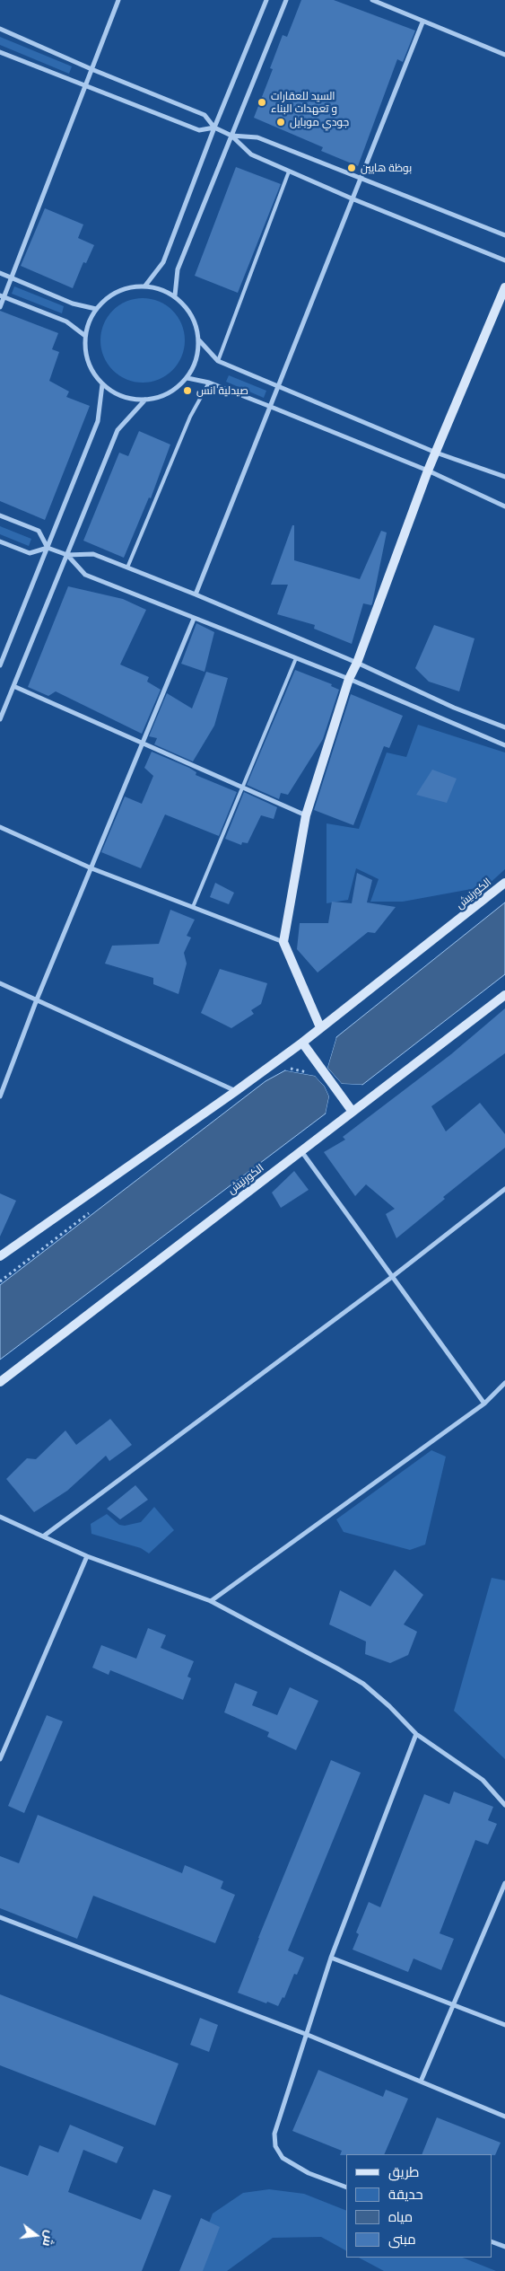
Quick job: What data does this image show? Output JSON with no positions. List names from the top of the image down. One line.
{"streets":{"main road":["الكورنيش"]},"places":["السيد للعقارات و تعهدات البناء","جودي موبايل","بوظة هايين","صيدلية انس"],"legend":["طريق","حديقة","مياه","مبنى"],"north":"right"}
